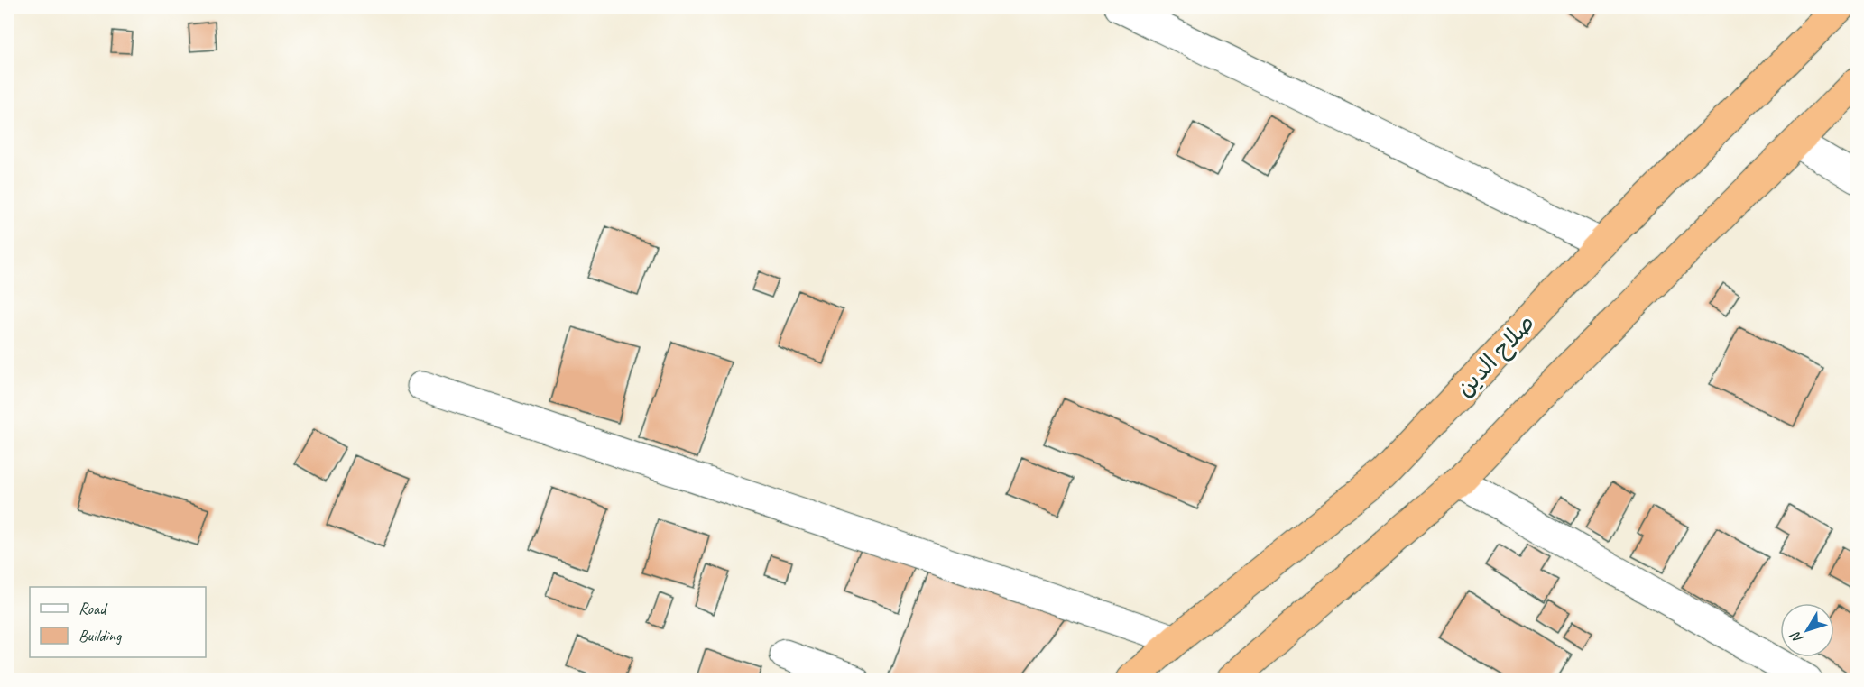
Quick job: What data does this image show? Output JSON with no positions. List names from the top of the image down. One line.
{"streets":{"highway":["صلاح الدين"]},"legend":["Road","Building"],"north":"bottom left"}
